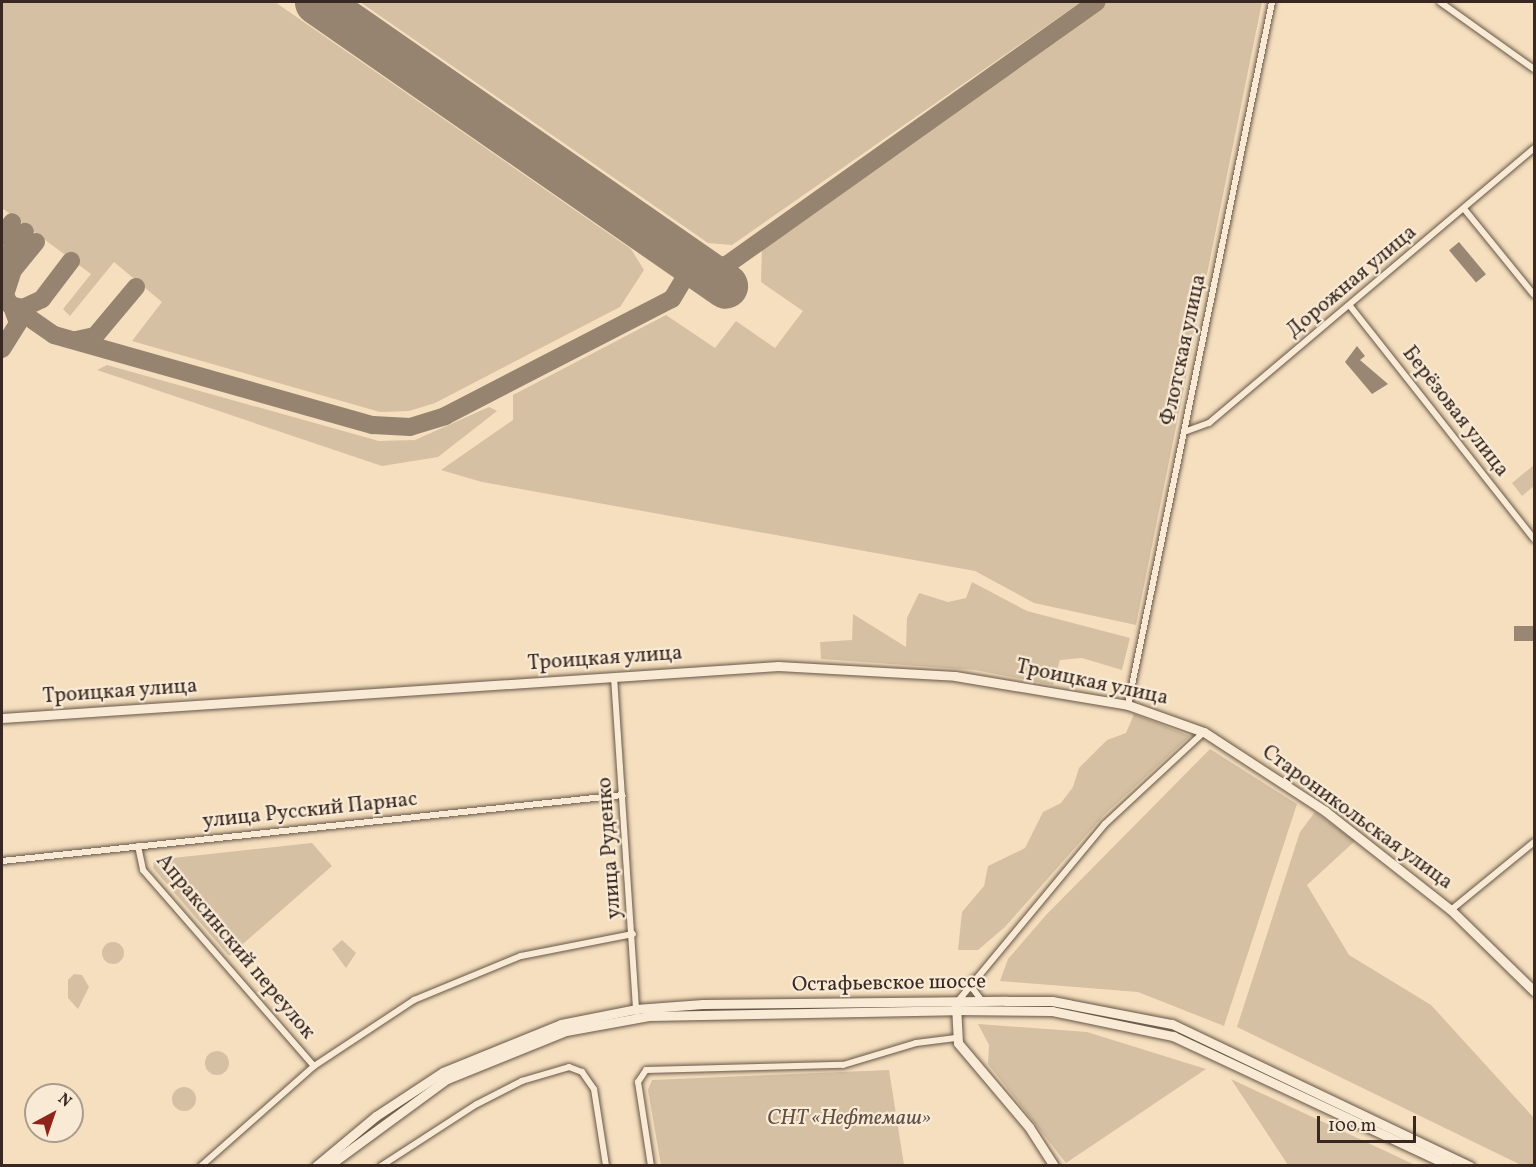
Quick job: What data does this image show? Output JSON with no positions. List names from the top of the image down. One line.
{"streets":{"main road":["Троицкая улица","Староникольская улица","Остафьевское шоссе"],"street":["Дорожная улица","Флотская улица","Берёзовая улица","улица Русский Парнас","улица Руденко","Апраксинский переулок"]},"crossings":[["Дорожная улица","Флотская улица"],["Дорожная улица","Берёзовая улица"],["Флотская улица","Троицкая улица"],["Троицкая улица","Староникольская улица"],["Троицкая улица","улица Руденко"],["улица Русский Парнас","улица Руденко"],["улица Русский Парнас","Апраксинский переулок"],["улица Руденко","Остафьевское шоссе"]],"parks":["СНТ «Нефтемаш»"],"scale_bar":"100 m","north":"top right"}
